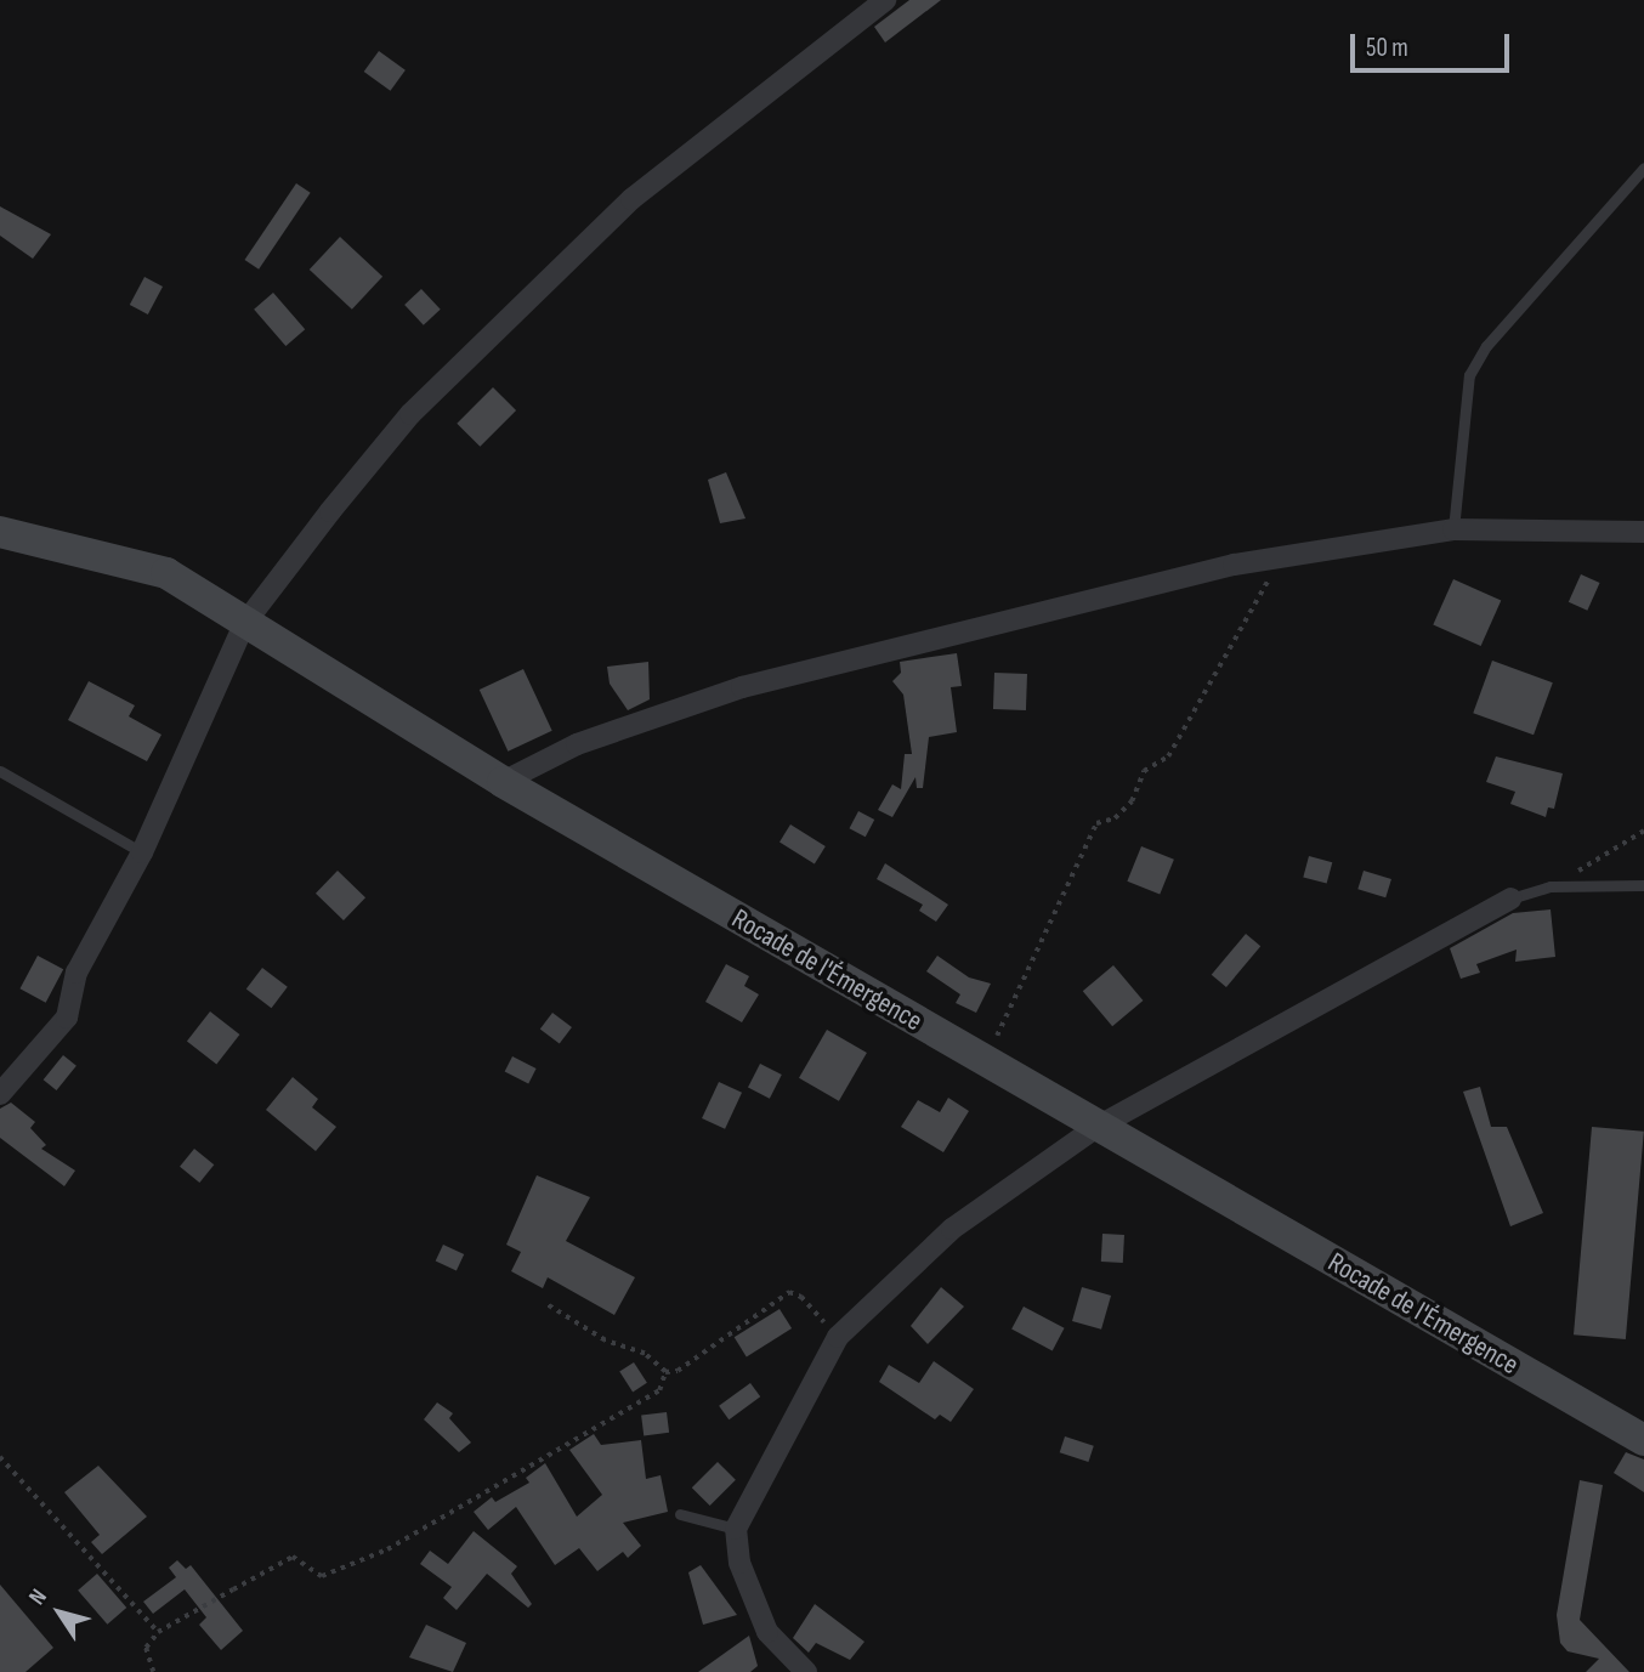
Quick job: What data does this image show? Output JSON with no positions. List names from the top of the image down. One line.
{"streets":{"street":["Rocade de l'Émergence"]},"scale_bar":"50 m","north":"top left"}
